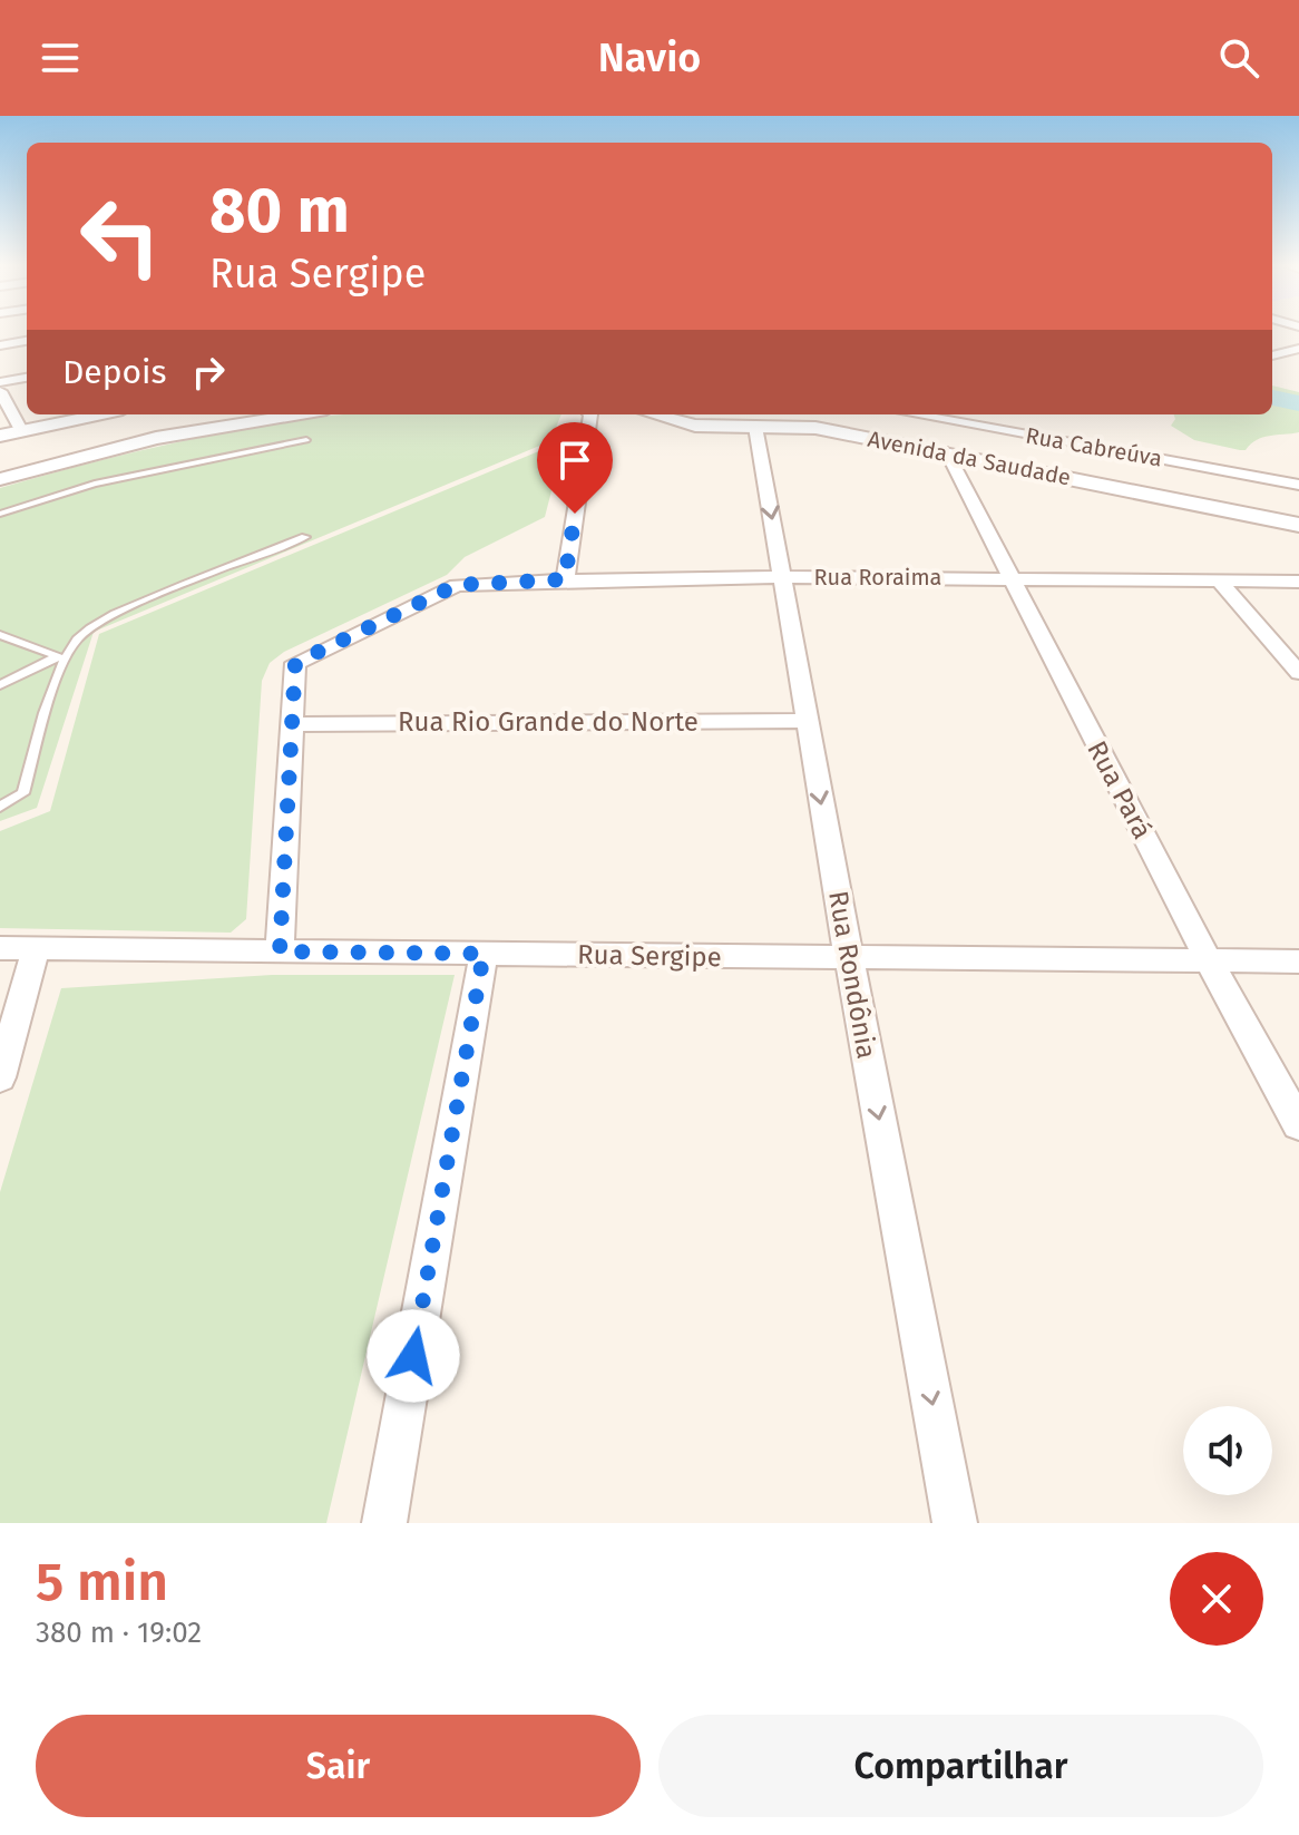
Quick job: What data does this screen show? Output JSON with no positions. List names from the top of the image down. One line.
{"streets":{"street":["Rua Cabreúva","Avenida da Saudade","Rua Roraima","Rua Rio Grande do Norte","Rua Pará","Rua Sergipe","Rua Rondônia"]},"crossings":[["Avenida da Saudade","Rua Pará"],["Avenida da Saudade","Rua Rondônia"],["Rua Roraima","Rua Rio Grande do Norte"],["Rua Roraima","Rua Pará"],["Rua Roraima","Rua Rondônia"],["Rua Rio Grande do Norte","Rua Rondônia"],["Rua Pará","Rua Sergipe"],["Rua Sergipe","Rua Rondônia"]],"one_way":["Rua Rondônia"],"page":{"header":"Navio","turn":["80 m","Rua Sergipe"],"then":"Depois","heading":["5 min","380 m · 19:02"],"buttons":["Sair","Compartilhar"]}}
